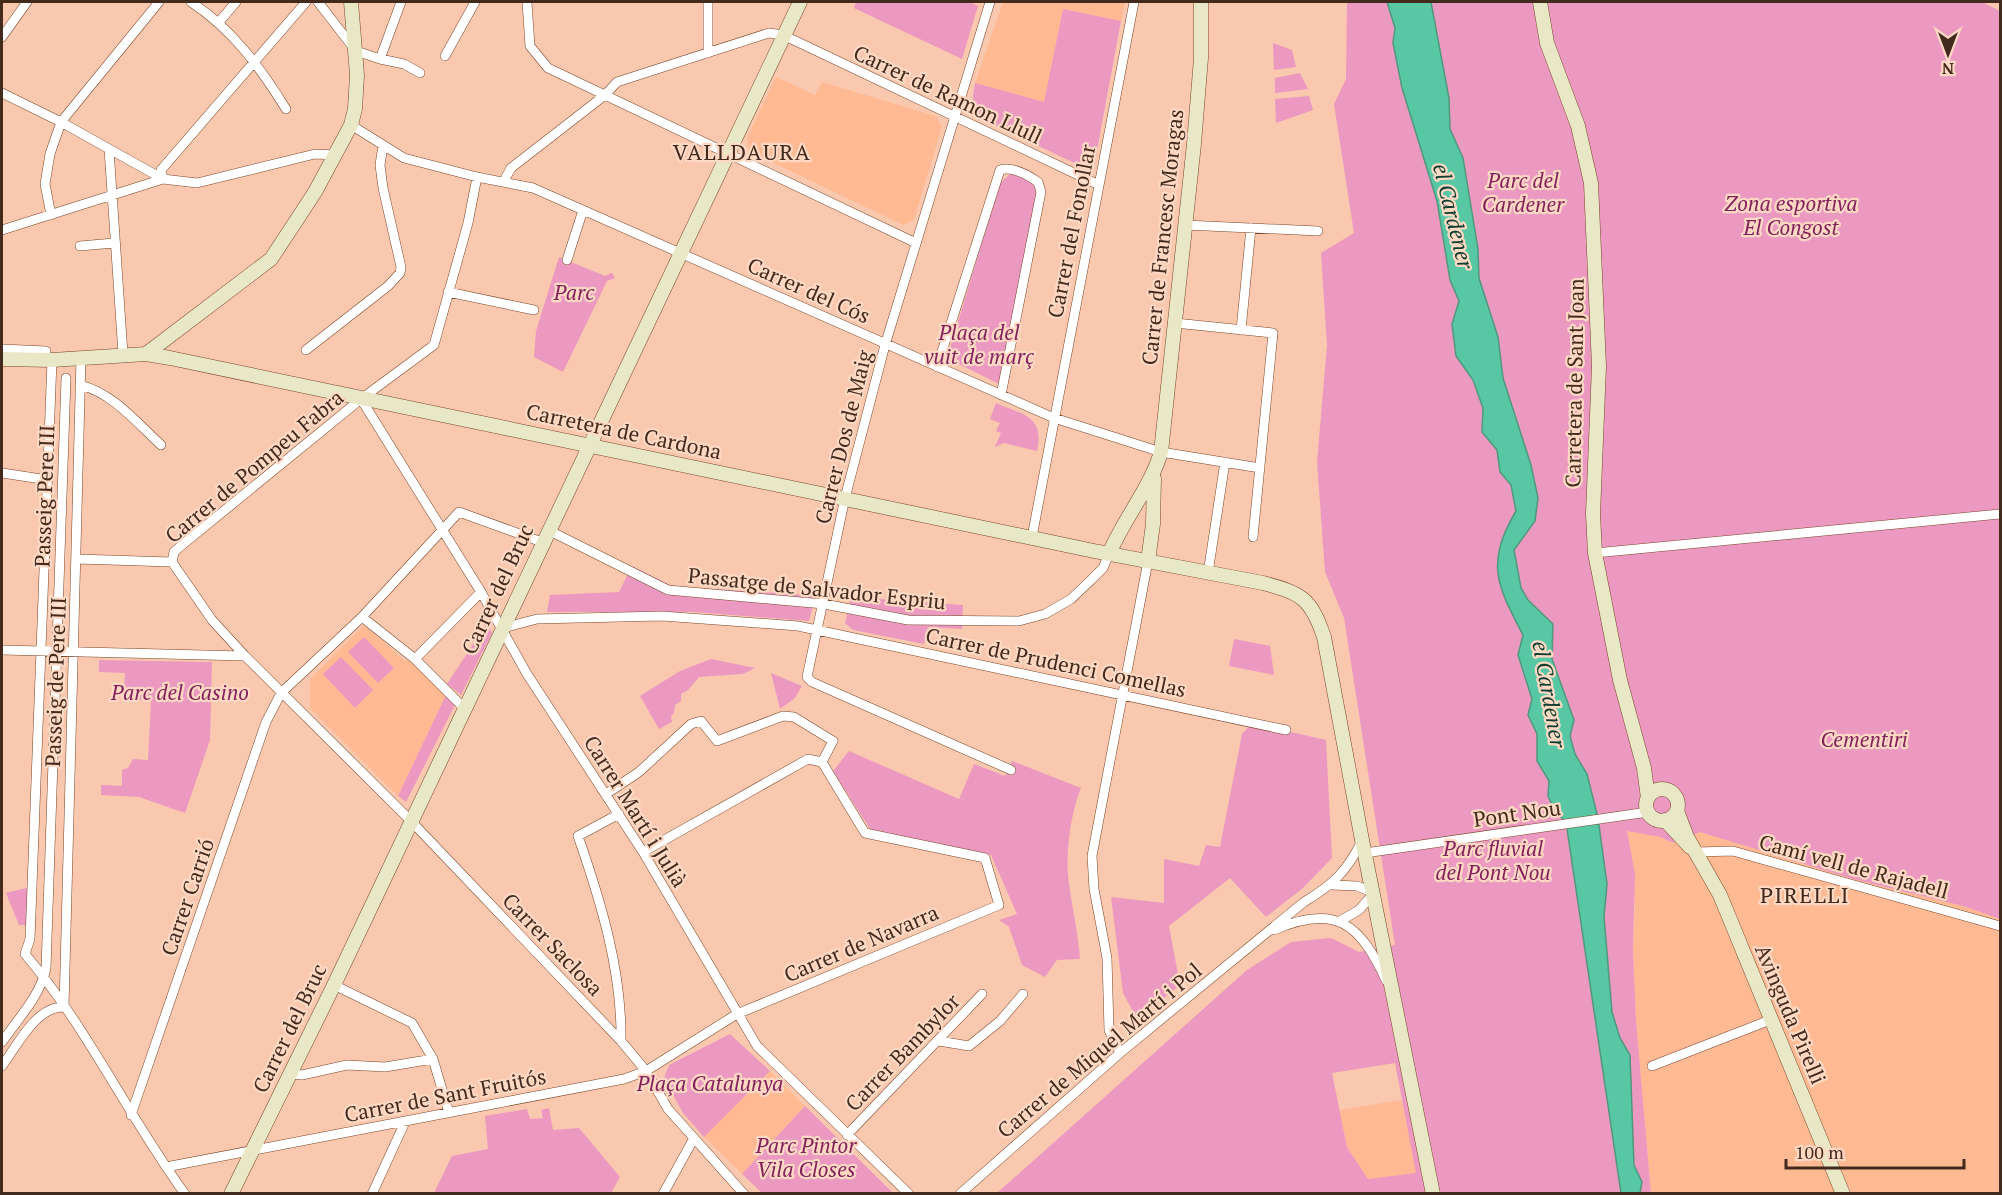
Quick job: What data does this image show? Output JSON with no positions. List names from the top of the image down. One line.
{"streets":{"street":["Carrer de Ramon Llull","Carrer del Fonollar","Carrer de Francesc Moragas","Carrer del Cós","Carretera de Sant Joan","Carretera de Cardona","Carrer Dos de Maig","Carrer de Pompeu Fabra","Passeig Pere III","Passatge de Salvador Espriu","Carrer del Bruc","Carrer de Prudenci Comellas","Passeig de Pere III","Carrer Martí i Julià","Pont Nou","Camí vell de Rajadell","Carrer Carrió","Carrer de Navarra","Carrer Saclosa","Avinguda Pirelli","Carrer de Miquel Martí i Pol","Carrer Bambylor","Carrer de Sant Fruitós"]},"crossings":[["Carrer de Ramon Llull","Carrer del Fonollar"],["Carrer de Ramon Llull","Carrer Dos de Maig"],["Carrer de Ramon Llull","Carrer del Bruc"],["Carrer del Fonollar","Carrer del Cós"],["Carrer del Fonollar","Carretera de Cardona"],["Carrer de Francesc Moragas","Carrer del Cós"],["Carrer de Francesc Moragas","Carretera de Cardona"],["Carrer de Francesc Moragas","Passatge de Salvador Espriu"],["Carrer del Cós","Carrer Dos de Maig"],["Carrer del Cós","Carrer de Pompeu Fabra"],["Carrer del Cós","Carrer del Bruc"],["Carretera de Sant Joan","Pont Nou"],["Carretera de Sant Joan","Avinguda Pirelli"],["Carretera de Cardona","Carrer Dos de Maig"],["Carretera de Cardona","Carrer de Pompeu Fabra"],["Carretera de Cardona","Passatge de Salvador Espriu"],["Carretera de Cardona","Carrer del Bruc"],["Carretera de Cardona","Passeig de Pere III"],["Carretera de Cardona","Carrer Martí i Julià"],["Carretera de Cardona","Pont Nou"],["Carretera de Cardona","Carrer de Miquel Martí i Pol"],["Carrer Dos de Maig","Passatge de Salvador Espriu"],["Carrer Dos de Maig","Carrer de Prudenci Comellas"],["Carrer de Pompeu Fabra","Carrer Martí i Julià"],["Passeig Pere III","Passeig de Pere III"],["Passatge de Salvador Espriu","Carrer del Bruc"],["Passatge de Salvador Espriu","Carrer Carrió"],["Carrer del Bruc","Carrer de Prudenci Comellas"],["Carrer del Bruc","Carrer Martí i Julià"],["Carrer del Bruc","Carrer Carrió"],["Carrer del Bruc","Carrer Saclosa"],["Carrer del Bruc","Carrer de Sant Fruitós"],["Carrer de Prudenci Comellas","Carrer Martí i Julià"],["Carrer Martí i Julià","Carrer Carrió"],["Carrer Martí i Julià","Carrer de Navarra"],["Carrer Martí i Julià","Carrer Bambylor"],["Pont Nou","Avinguda Pirelli"],["Pont Nou","Carrer de Miquel Martí i Pol"],["Camí vell de Rajadell","Avinguda Pirelli"],["Carrer Saclosa","Carrer de Sant Fruitós"]],"districts":["VALLDAURA","PIRELLI"],"water":["el Cardener"],"parks":["Parc del Cardener","Zona esportiva El Congost","Parc","Plaça del vuit de març","Parc del Casino","Cementiri","Parc fluvial del Pont Nou","Plaça Catalunya","Parc Pintor Vila Closes"],"scale_bar":"100 m","north":"bottom"}
